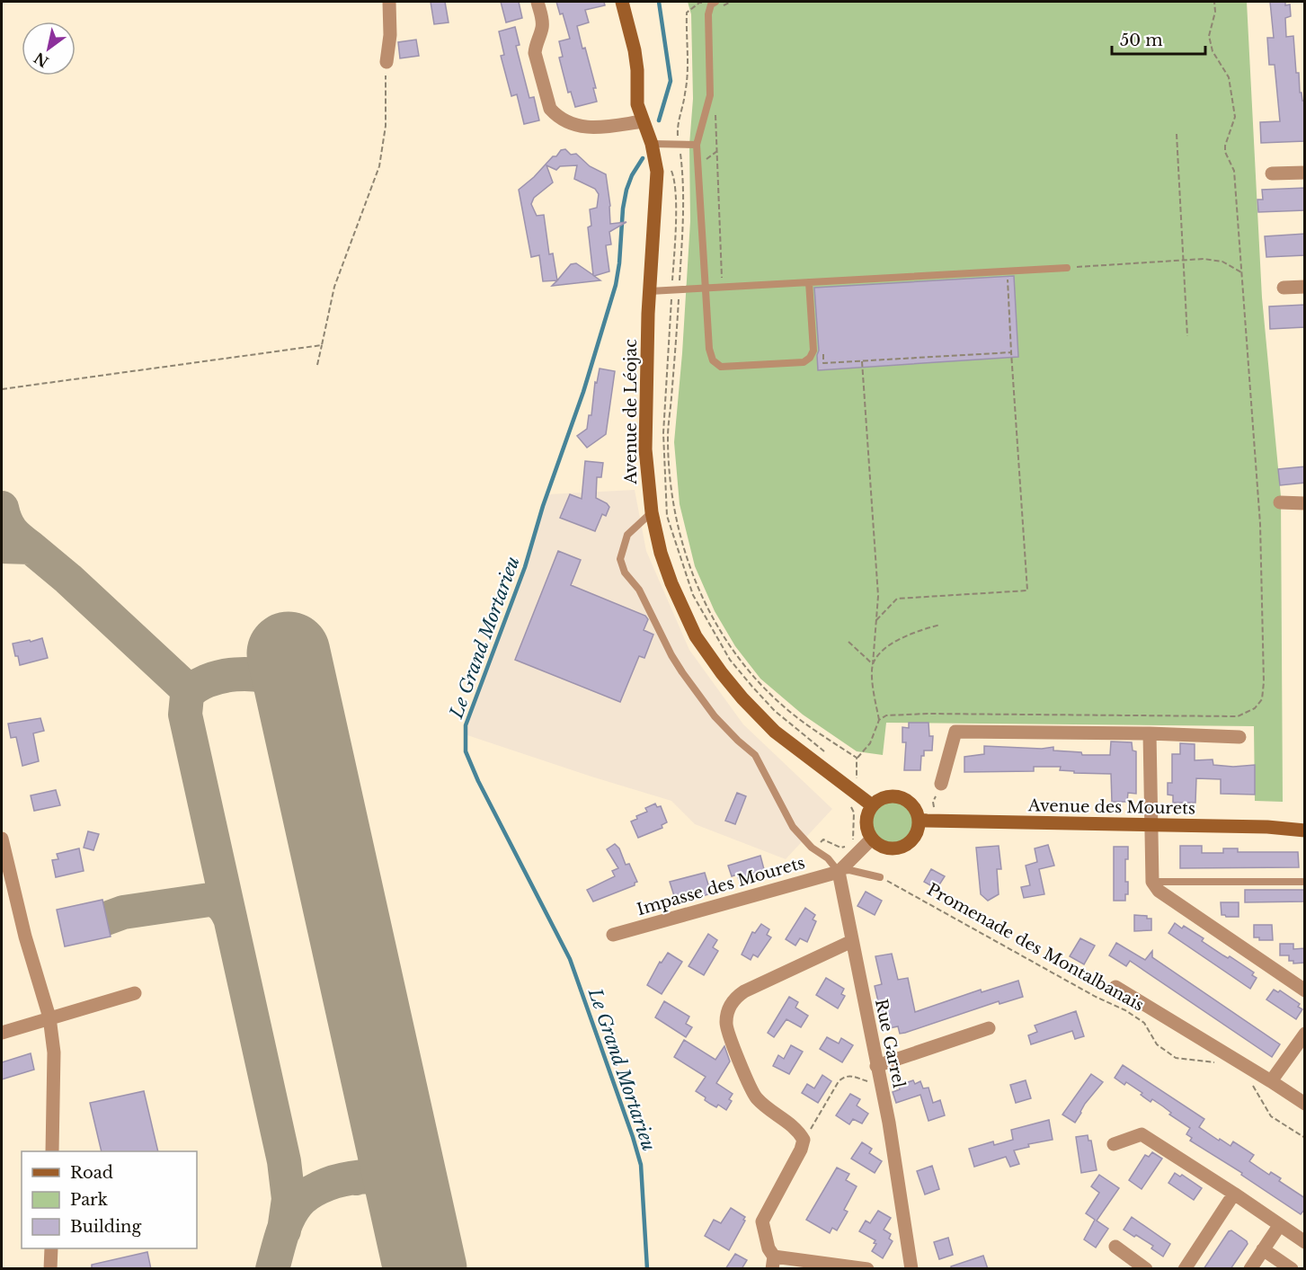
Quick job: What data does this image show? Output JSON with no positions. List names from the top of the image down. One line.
{"streets":{"main road":["Avenue de Léojac","Avenue des Mourets"],"street":["Impasse des Mourets","Rue Garrel"],"path":["Promenade des Montalbanais"]},"crossings":[["Avenue de Léojac","Avenue des Mourets"],["Impasse des Mourets","Rue Garrel"]],"water":["Le Grand Mortarieu"],"legend":["Road","Park","Building"],"scale_bar":"50 m","north":"bottom left"}
